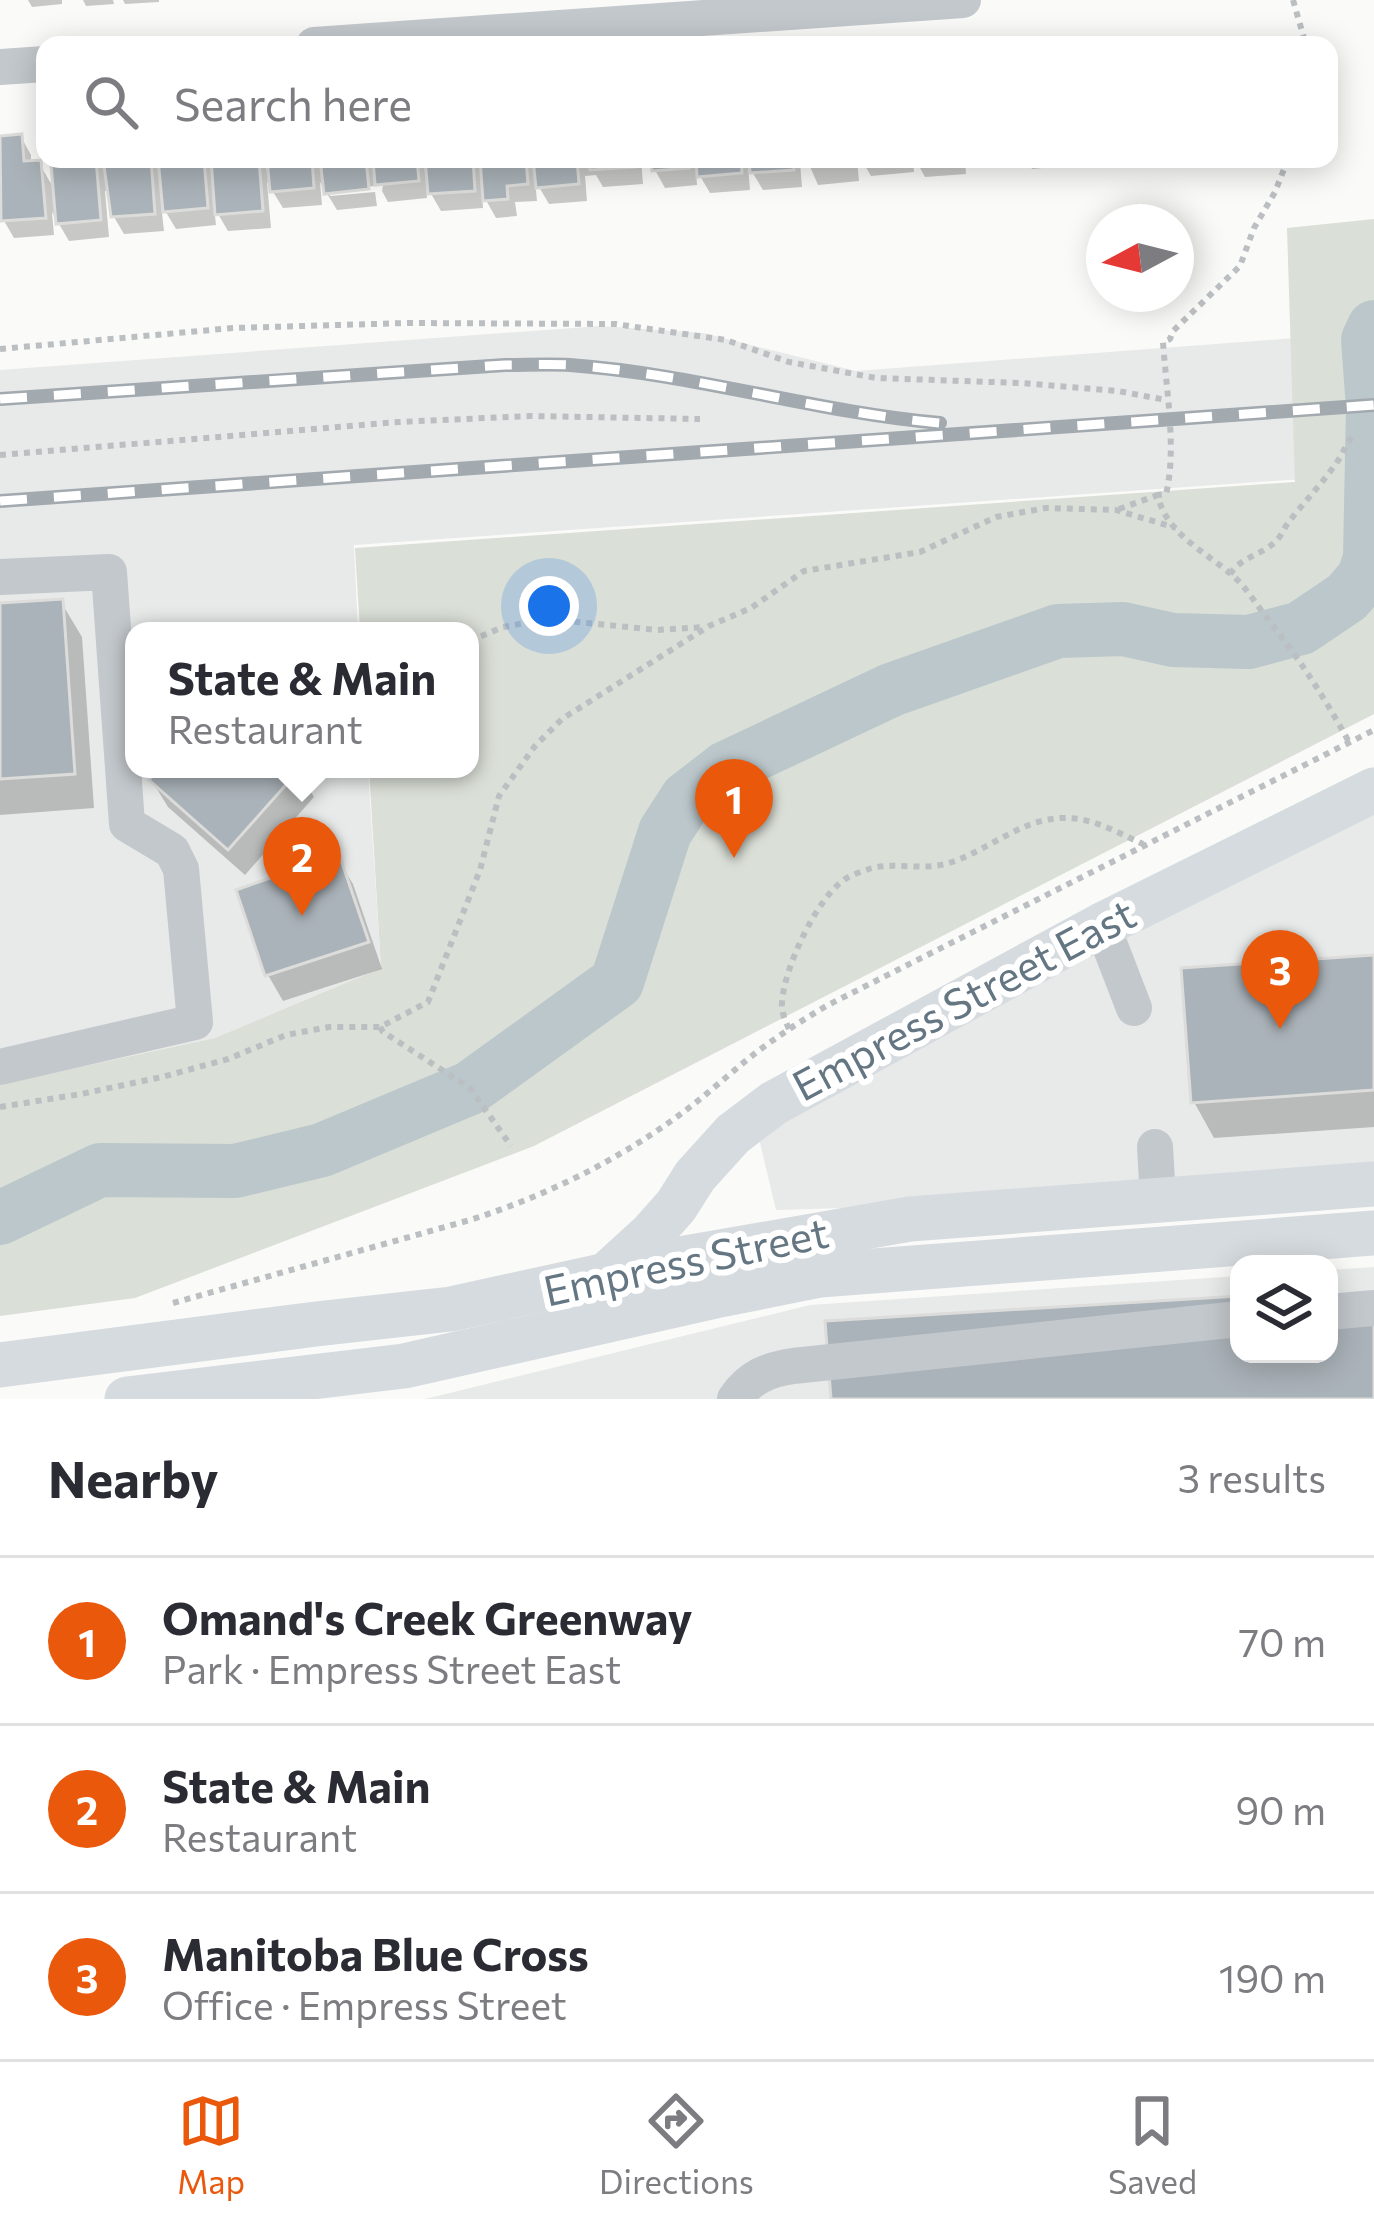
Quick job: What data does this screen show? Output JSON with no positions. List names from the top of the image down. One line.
{"streets":{"main road":["Empress Street East","Empress Street"]},"crossings":[["Empress Street East","Empress Street"]],"north":"left","page":{"search":"Search here","popup":["State & Main","Restaurant"],"pins":["1","2","3"],"heading":["Nearby","3 results"],"list":[{"mark":"1","name":"Omand's Creek Greenway","note":"Park · Empress Street East","value":"70 m"},{"mark":"2","name":"State & Main","note":"Restaurant","value":"90 m"},{"mark":"3","name":"Manitoba Blue Cross","note":"Office · Empress Street","value":"190 m"}],"nav":["Map","Directions","Saved"]}}
